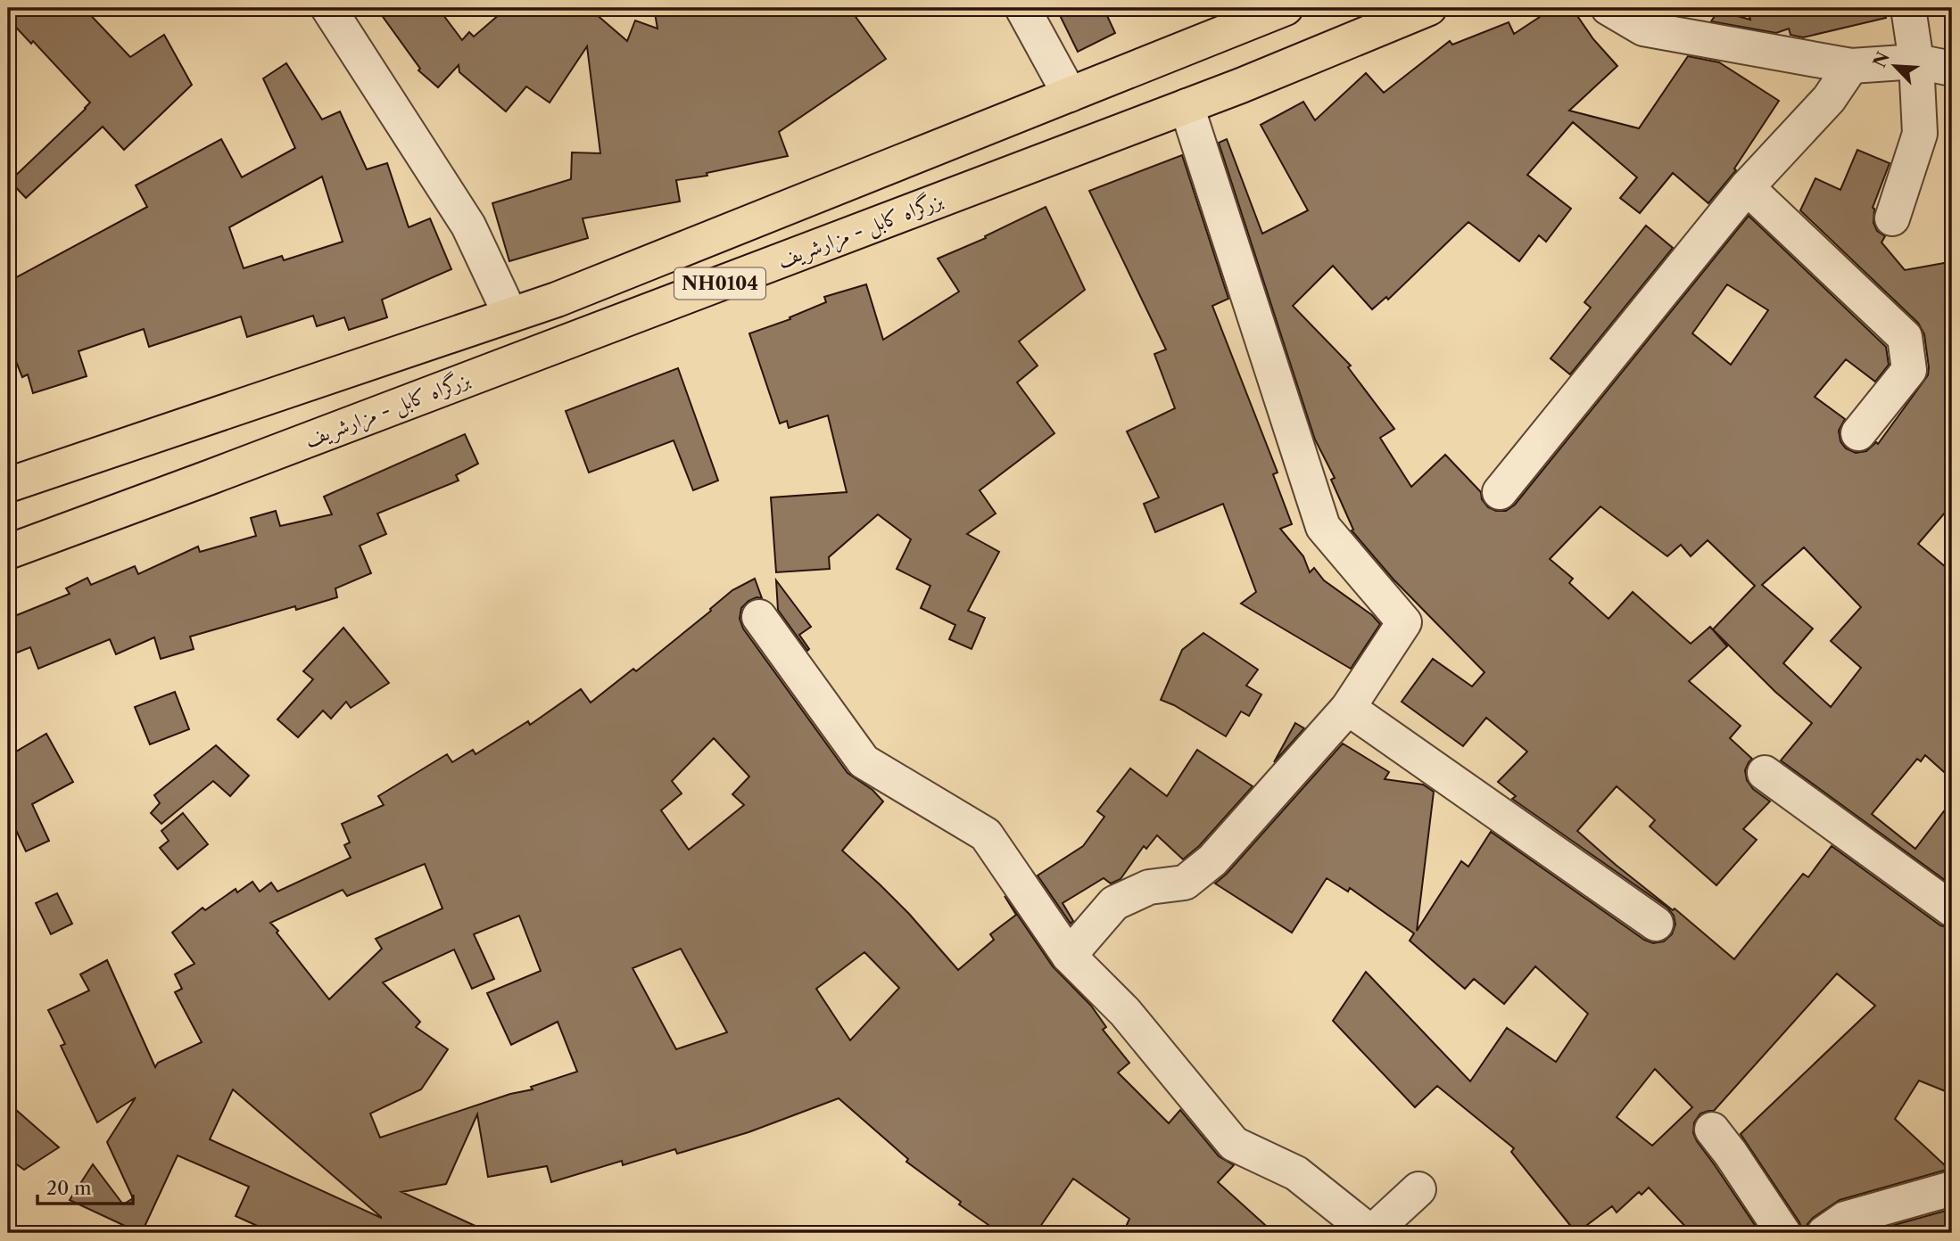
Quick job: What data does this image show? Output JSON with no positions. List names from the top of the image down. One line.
{"streets":{"highway":["بزرگراه کابل - مزارشریف","NH0104"]},"scale_bar":"20 m","north":"top left"}
